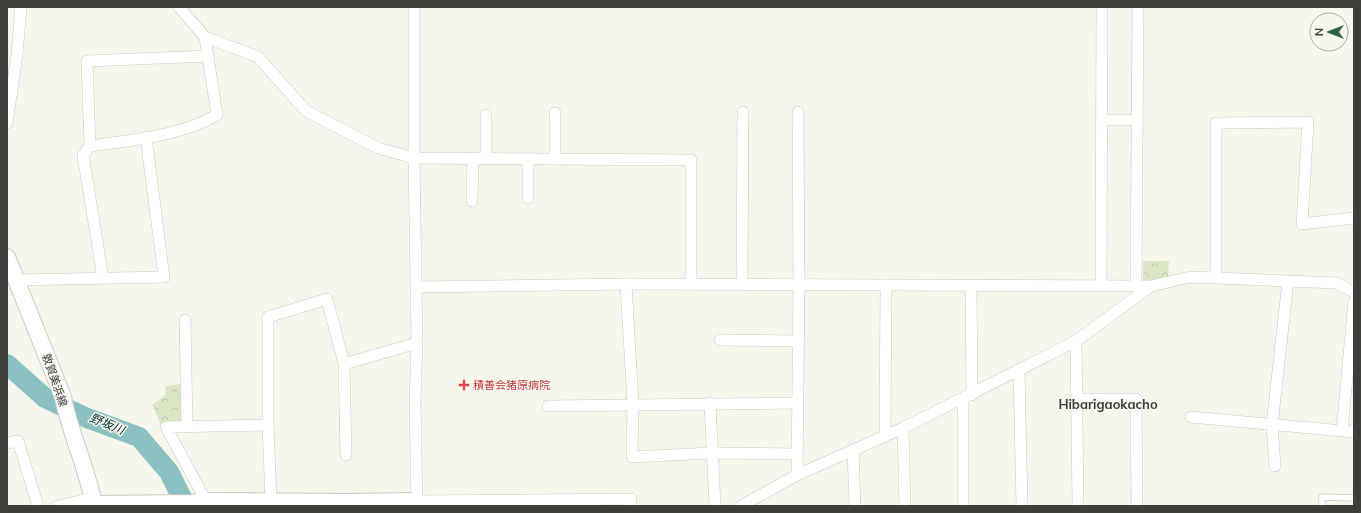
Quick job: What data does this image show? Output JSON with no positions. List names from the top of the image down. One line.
{"streets":{"street":["敦賀美浜線"]},"districts":["Hibarigaokacho"],"water":["野坂川"],"places":{"health":["積善会猪原病院"]},"north":"left"}
